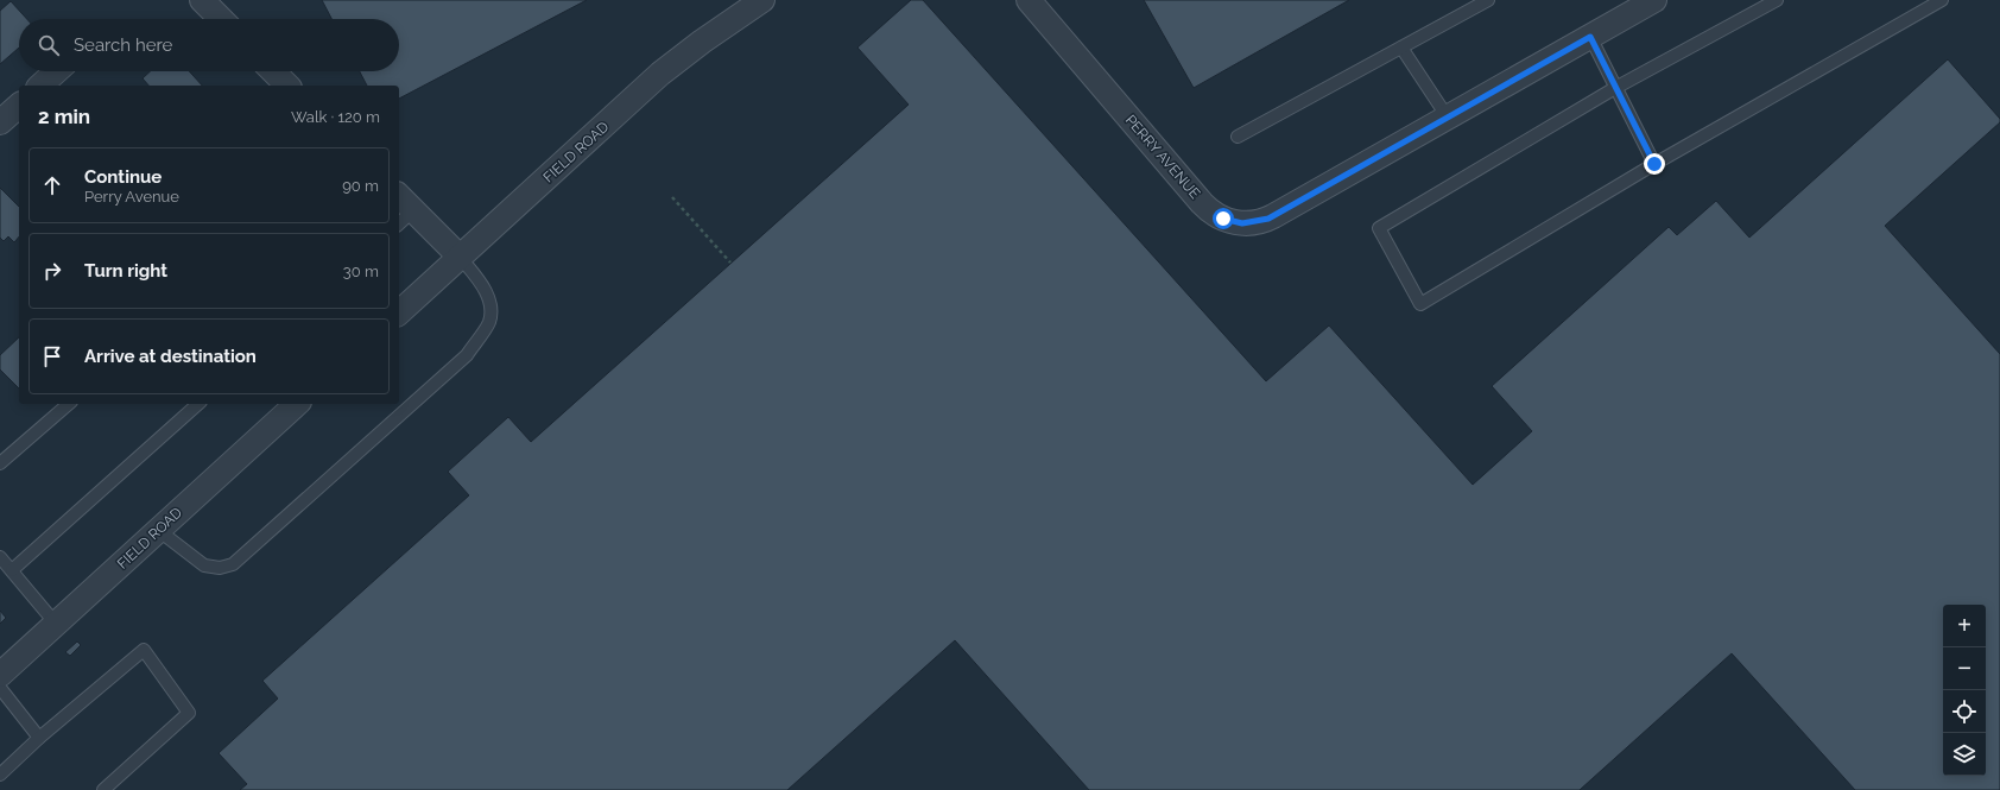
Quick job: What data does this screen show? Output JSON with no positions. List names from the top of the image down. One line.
{"streets":{"street":["FIELD ROAD","PERRY AVENUE"]},"page":{"search":"Search here","heading":["2 min","Walk · 120 m"],"list":[["Continue","Perry Avenue","90 m"],["Turn right","30 m"],"Arrive at destination"],"map_buttons":["+","−"]}}
